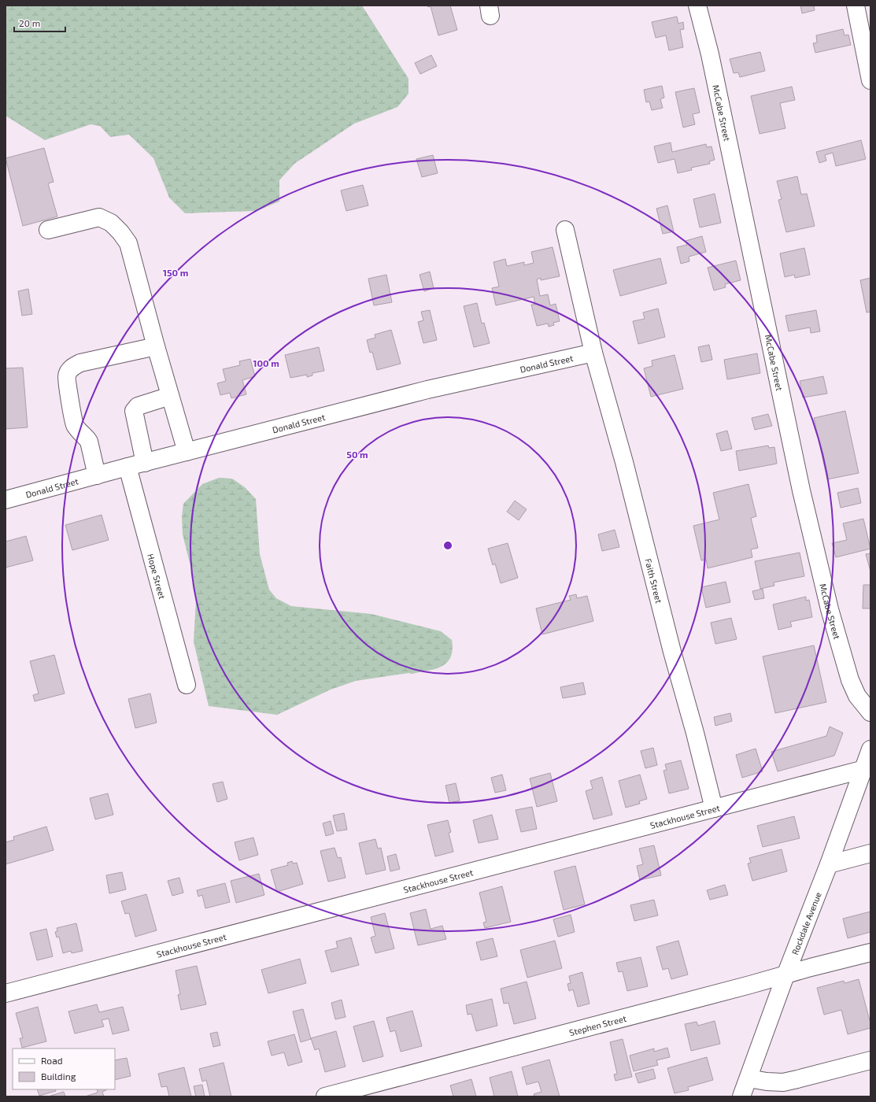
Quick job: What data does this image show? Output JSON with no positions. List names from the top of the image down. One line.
{"streets":{"street":["McCabe Street","Donald Street","Hope Street","Faith Street","Stackhouse Street","Rockdale Avenue","Stephen Street"]},"crossings":[["Donald Street","Hope Street"],["Donald Street","Faith Street"],["Faith Street","Stackhouse Street"],["Stackhouse Street","Rockdale Avenue"],["Rockdale Avenue","Stephen Street"]],"legend":["Road","Building"],"scale_bar":"20 m","rings":["150 m","100 m","50 m"]}
